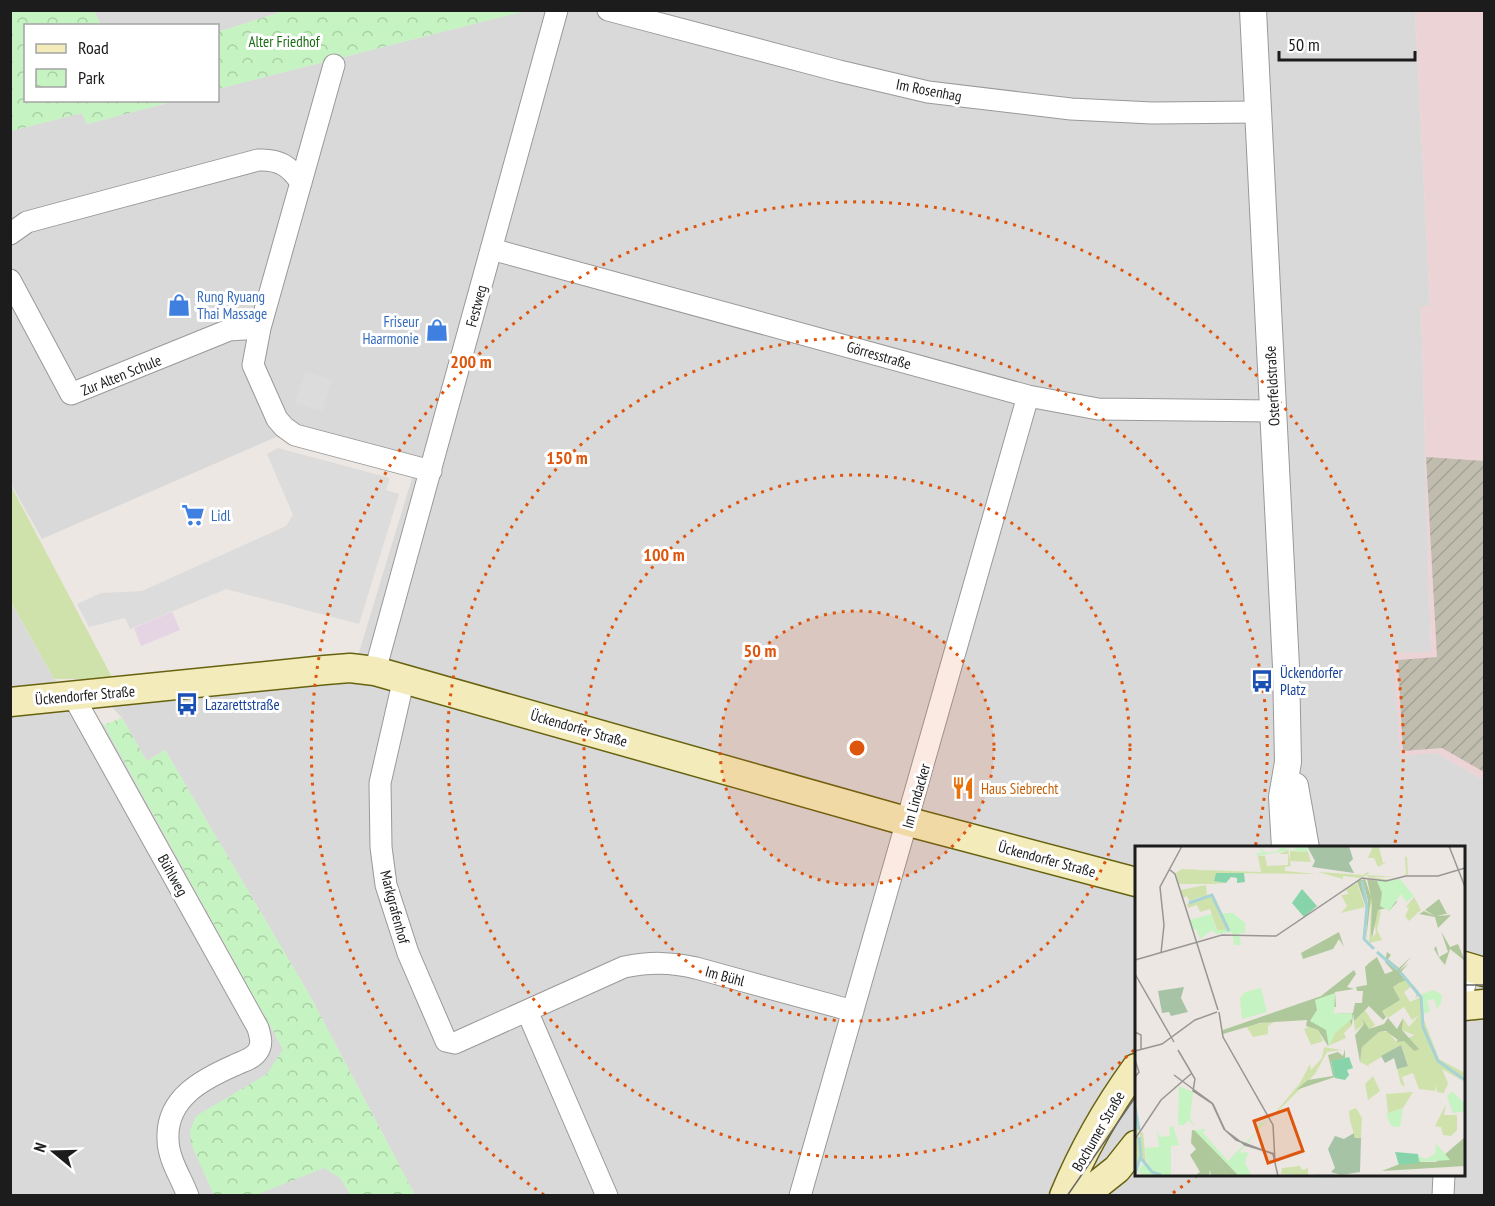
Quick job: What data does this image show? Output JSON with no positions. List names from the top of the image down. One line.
{"streets":{"main road":["Ückendorfer Straße","Bochumer Straße"],"street":["Im Rosenhag","Festweg","Görresstraße","Zur Alten Schule","Osterfeldstraße","Im Lindacker","Bühlweg","Markgrafenhof","Im Bühl"]},"crossings":[["Im Rosenhag","Osterfeldstraße"],["Festweg","Görresstraße"],["Festweg","Ückendorfer Straße"],["Görresstraße","Osterfeldstraße"],["Görresstraße","Im Lindacker"],["Ückendorfer Straße","Im Lindacker"],["Ückendorfer Straße","Bühlweg"],["Ückendorfer Straße","Markgrafenhof"],["Im Lindacker","Im Bühl"],["Markgrafenhof","Im Bühl"]],"parks":["Alter Friedhof"],"places":{"shop":["Rung Ryuang Thai Massage","Friseur Haarmonie"],"supermarket":["Lidl"],"bus stop":["Ückendorfer Platz","Lazarettstraße"],"restaurant":["Haus Siebrecht"]},"legend":["Road","Park"],"scale_bar":"50 m","north":"left","rings":["200 m","150 m","100 m","50 m"]}
